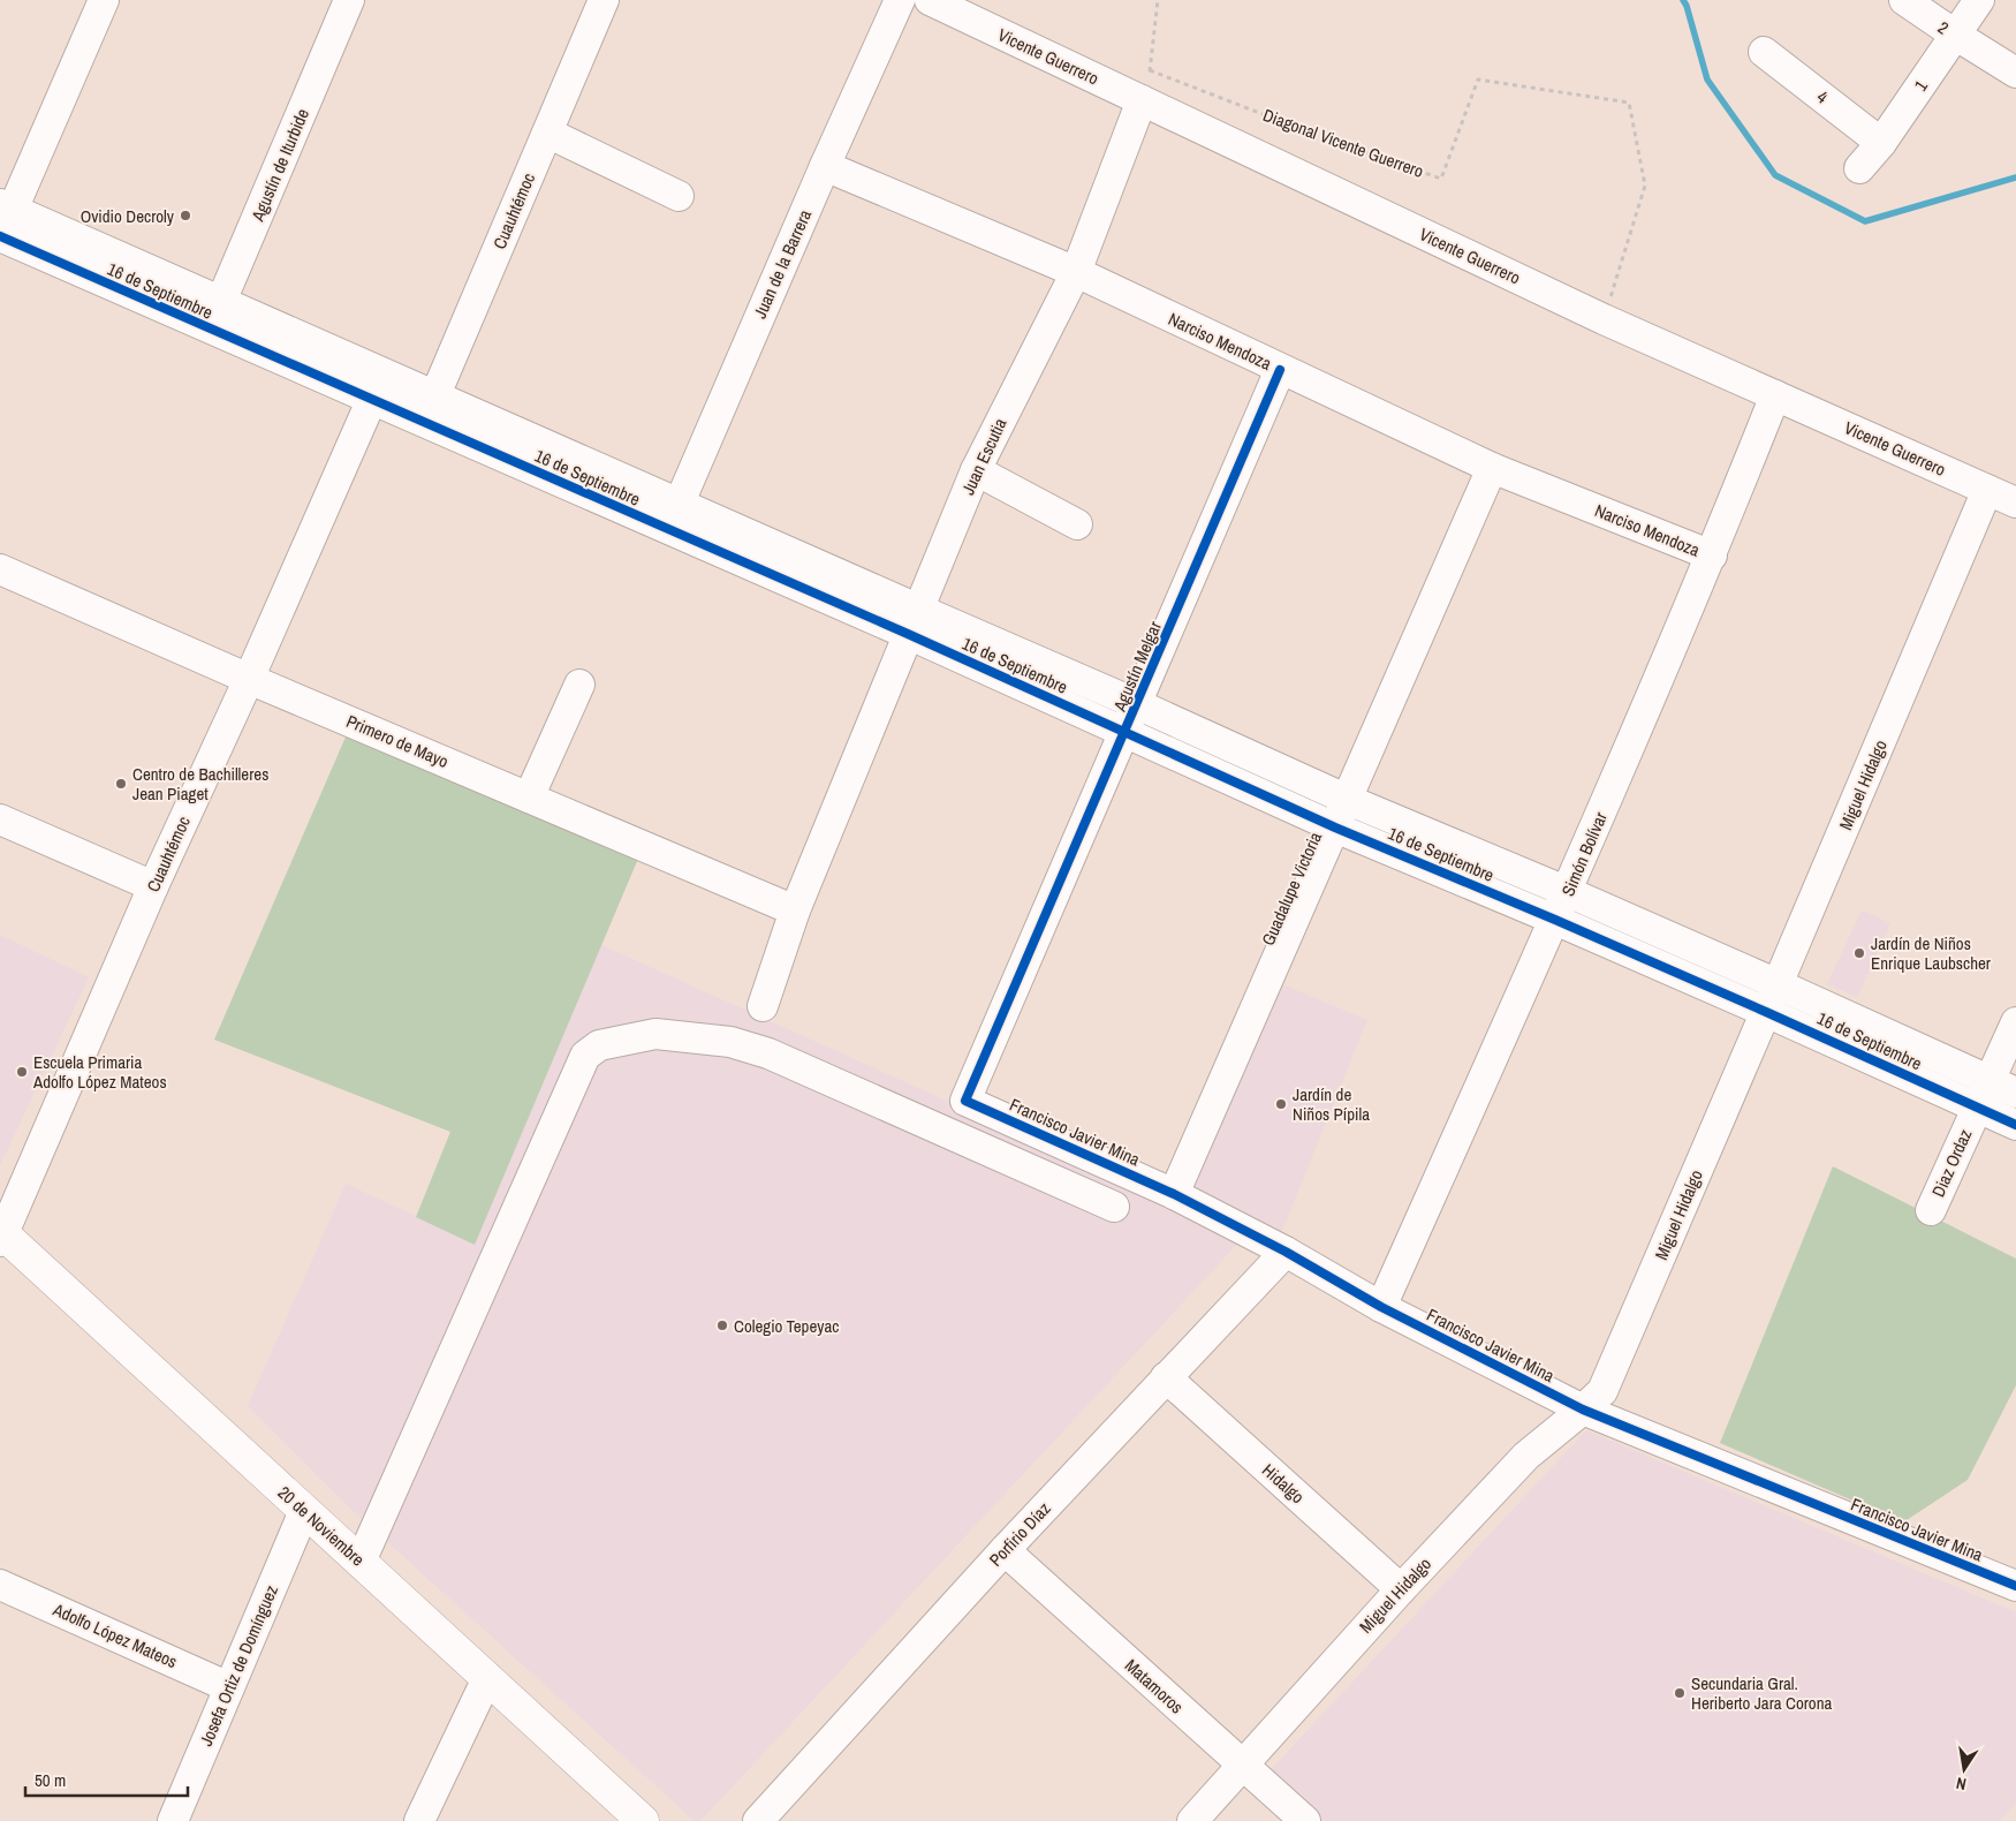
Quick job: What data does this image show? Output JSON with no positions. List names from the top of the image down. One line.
{"streets":{"main road":["20 de Noviembre"],"street":["2","Vicente Guerrero","1","4","Agustín de Iturbide","Cuauhtémoc","Juan de la Barrera","16 de Septiembre","Narciso Mendoza","Juan Escutia","Agustín Melgar","Primero de Mayo","Miguel Hidalgo","Simón Bolívar","Guadalupe Victoria","Francisco Javier Mina","Diaz Ordaz","Hidalgo","Porfirio Díaz","Adolfo López Mateos","Josefa Ortiz de Domínguez","Matamoros"],"path":["Diagonal Vicente Guerrero"]},"crossings":[["2","1"],["Vicente Guerrero","Diagonal Vicente Guerrero"],["Vicente Guerrero","Juan Escutia"],["Vicente Guerrero","Miguel Hidalgo"],["Vicente Guerrero","Simón Bolívar"],["1","4"],["Agustín de Iturbide","16 de Septiembre"],["Cuauhtémoc","16 de Septiembre"],["Cuauhtémoc","Primero de Mayo"],["Cuauhtémoc","20 de Noviembre"],["Juan de la Barrera","16 de Septiembre"],["Juan de la Barrera","Narciso Mendoza"],["16 de Septiembre","Juan Escutia"],["16 de Septiembre","Agustín Melgar"],["16 de Septiembre","Miguel Hidalgo"],["16 de Septiembre","Simón Bolívar"],["16 de Septiembre","Guadalupe Victoria"],["16 de Septiembre","Diaz Ordaz"],["Narciso Mendoza","Juan Escutia"],["Narciso Mendoza","Agustín Melgar"],["Narciso Mendoza","Simón Bolívar"],["Narciso Mendoza","Guadalupe Victoria"],["Juan Escutia","Primero de Mayo"],["Agustín Melgar","Francisco Javier Mina"],["Miguel Hidalgo","Francisco Javier Mina"],["Miguel Hidalgo","Hidalgo"],["Miguel Hidalgo","Matamoros"],["Simón Bolívar","Francisco Javier Mina"],["Guadalupe Victoria","Francisco Javier Mina"],["Francisco Javier Mina","Porfirio Díaz"],["Hidalgo","Porfirio Díaz"],["20 de Noviembre","Josefa Ortiz de Domínguez"],["Porfirio Díaz","Matamoros"],["Adolfo López Mateos","Josefa Ortiz de Domínguez"]],"places":["Ovidio Decroly","Centro de Bachilleres Jean Piaget","Jardín de Niños Enrique Laubscher","Escuela Primaria Adolfo López Mateos","Jardín de Niños Pípila","Colegio Tepeyac","Secundaria Gral. Heriberto Jara Corona"],"scale_bar":"50 m","north":"bottom"}
